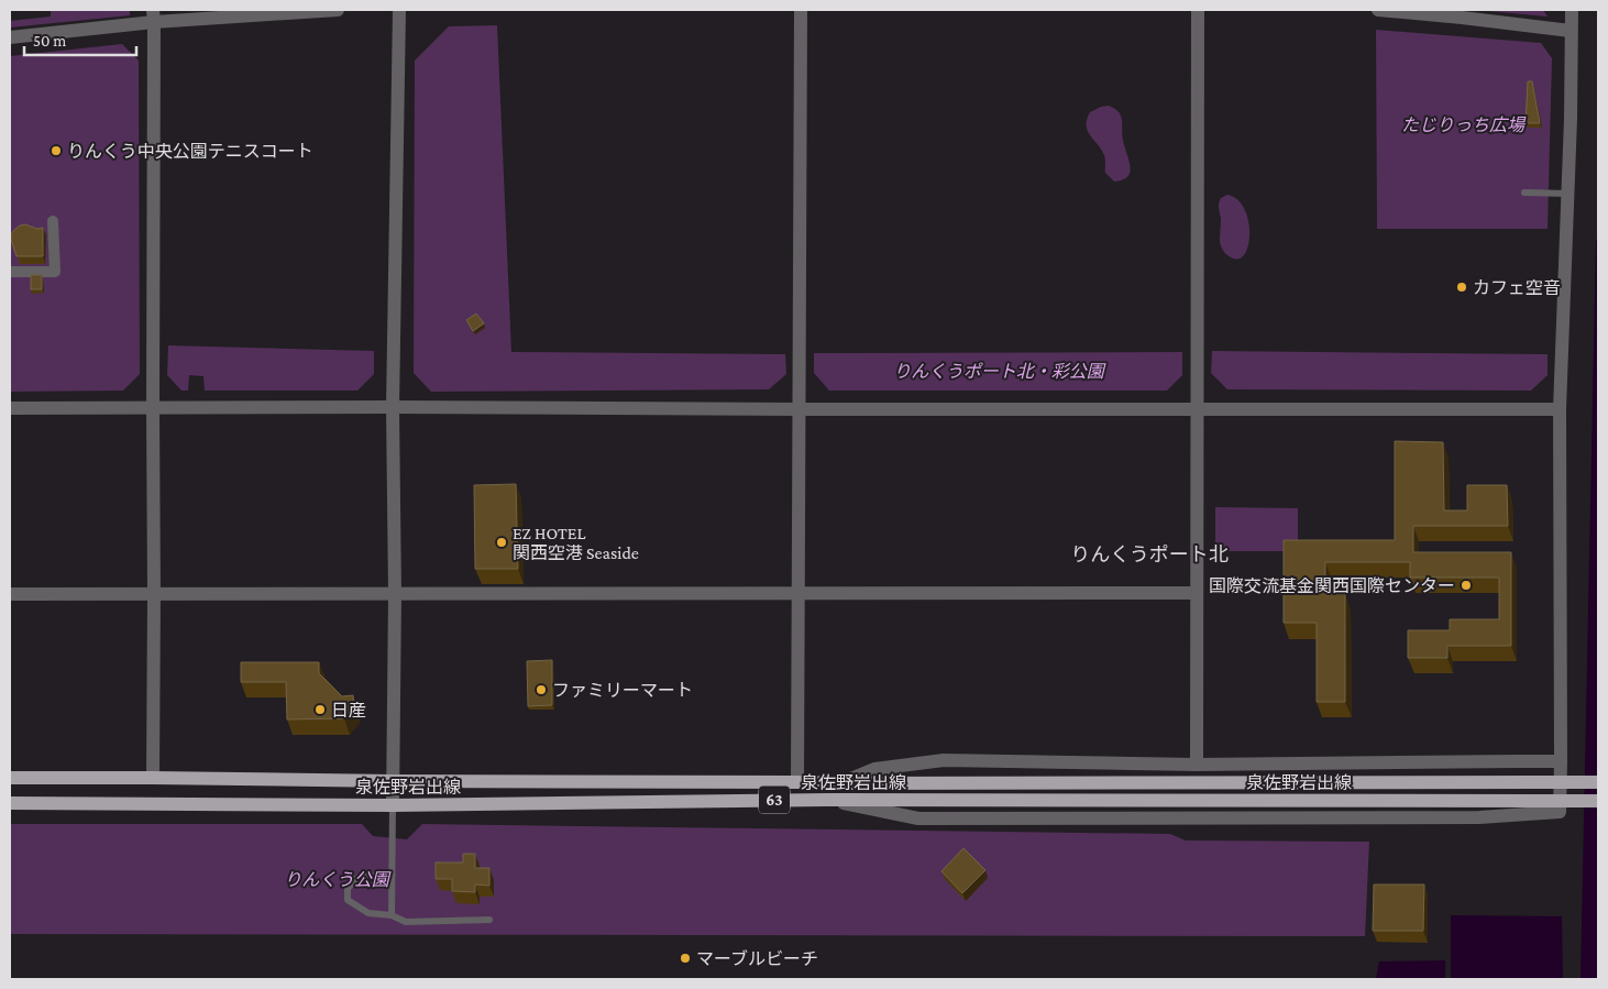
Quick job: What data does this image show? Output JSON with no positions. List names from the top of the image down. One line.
{"streets":{"main road":["泉佐野岩出線","63"]},"districts":["りんくうポート北"],"parks":["たじりっち広場","りんくうポート北・彩公園","りんくう公園"],"places":["りんくう中央公園テニスコート","カフェ空音","EZ HOTEL 関西空港 Seaside","国際交流基金関西国際センター","ファミリーマート","日産","マーブルビーチ"],"scale_bar":"50 m"}
